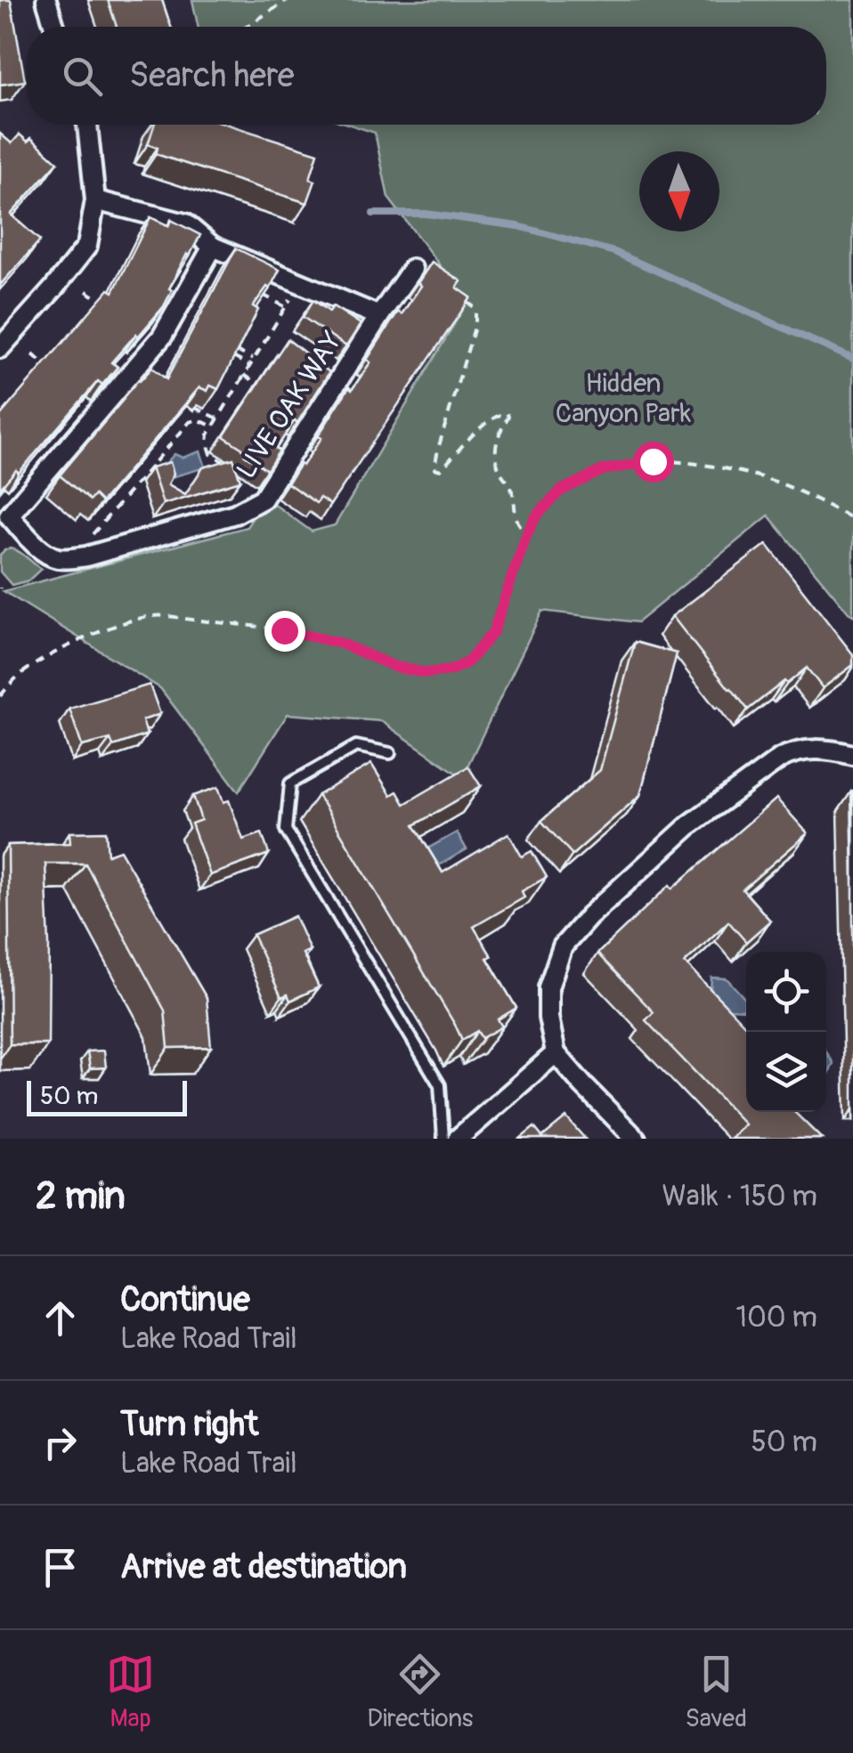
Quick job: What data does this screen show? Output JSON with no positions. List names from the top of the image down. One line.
{"streets":{"street":["LIVE OAK WAY"]},"parks":["Hidden Canyon Park"],"scale_bar":"50 m","north":"bottom","page":{"search":"Search here","scale":"50 m","heading":["2 min","Walk · 150 m"],"list":[["Continue","Lake Road Trail","100 m"],["Turn right","Lake Road Trail","50 m"],"Arrive at destination"],"nav":["Map","Directions","Saved"]}}
